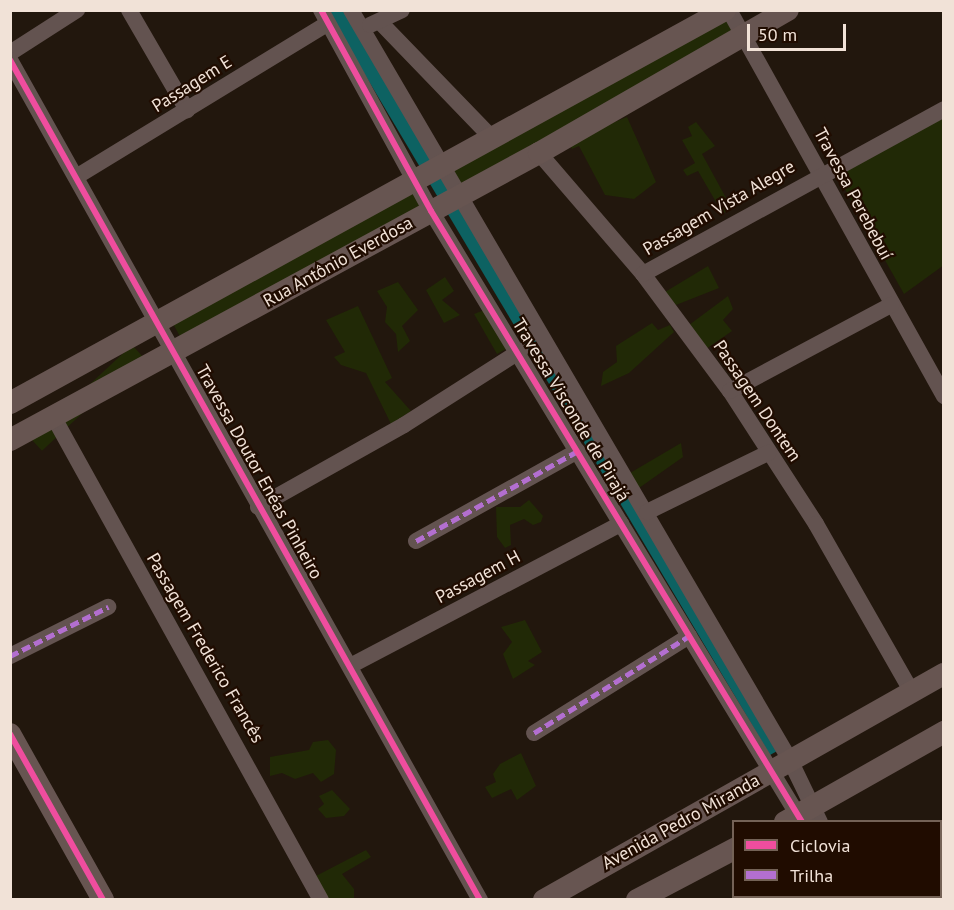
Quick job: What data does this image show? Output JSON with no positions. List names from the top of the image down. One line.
{"streets":{"street":["Passagem E","Travessa Perebebuí","Passagem Vista Alegre","Rua Antônio Everdosa","Passagem Dontem","Travessa Visconde de Pirajá","Travessa Doutor Enéas Pinheiro","Passagem H","Passagem Frederico Francês","Avenida Pedro Miranda"]},"crossings":[["Passagem E","Travessa Visconde de Pirajá"],["Passagem E","Travessa Doutor Enéas Pinheiro"],["Travessa Perebebuí","Passagem Vista Alegre"],["Travessa Perebebuí","Rua Antônio Everdosa"],["Passagem Vista Alegre","Passagem Dontem"],["Rua Antônio Everdosa","Passagem Dontem"],["Rua Antônio Everdosa","Travessa Visconde de Pirajá"],["Rua Antônio Everdosa","Travessa Doutor Enéas Pinheiro"],["Rua Antônio Everdosa","Passagem Frederico Francês"],["Passagem Dontem","Avenida Pedro Miranda"],["Travessa Visconde de Pirajá","Passagem H"],["Travessa Visconde de Pirajá","Avenida Pedro Miranda"],["Travessa Doutor Enéas Pinheiro","Passagem H"]],"legend":["Ciclovia","Trilha"],"scale_bar":"50 m"}
